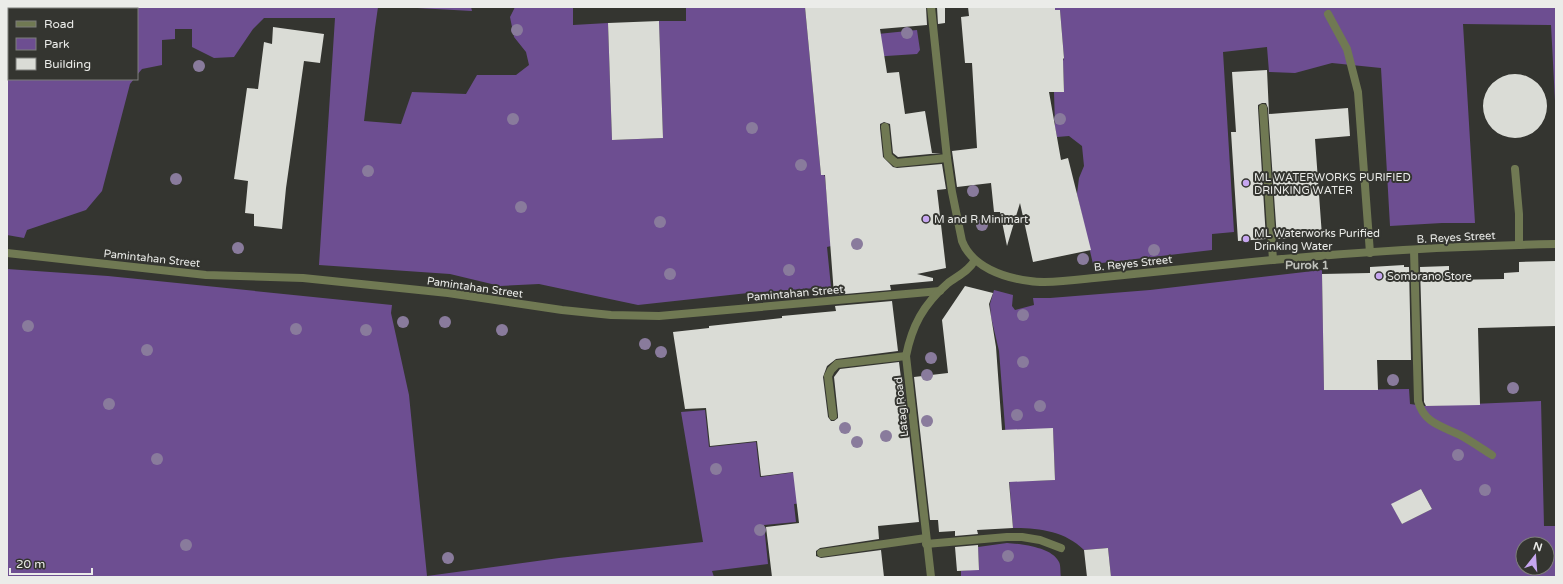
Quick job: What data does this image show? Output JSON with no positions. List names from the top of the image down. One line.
{"streets":{"street":["B. Reyes Street","Pamintahan Street","Latag Road"]},"crossings":[["B. Reyes Street","Latag Road"],["Pamintahan Street","Latag Road"]],"districts":["Purok 1"],"places":["ML WATERWORKS PURIFIED DRINKING WATER","M and R Minimart","ML Waterworks Purified Drinking Water","Sombrano Store"],"legend":["Road","Park","Building"],"scale_bar":"20 m","north":"top"}
